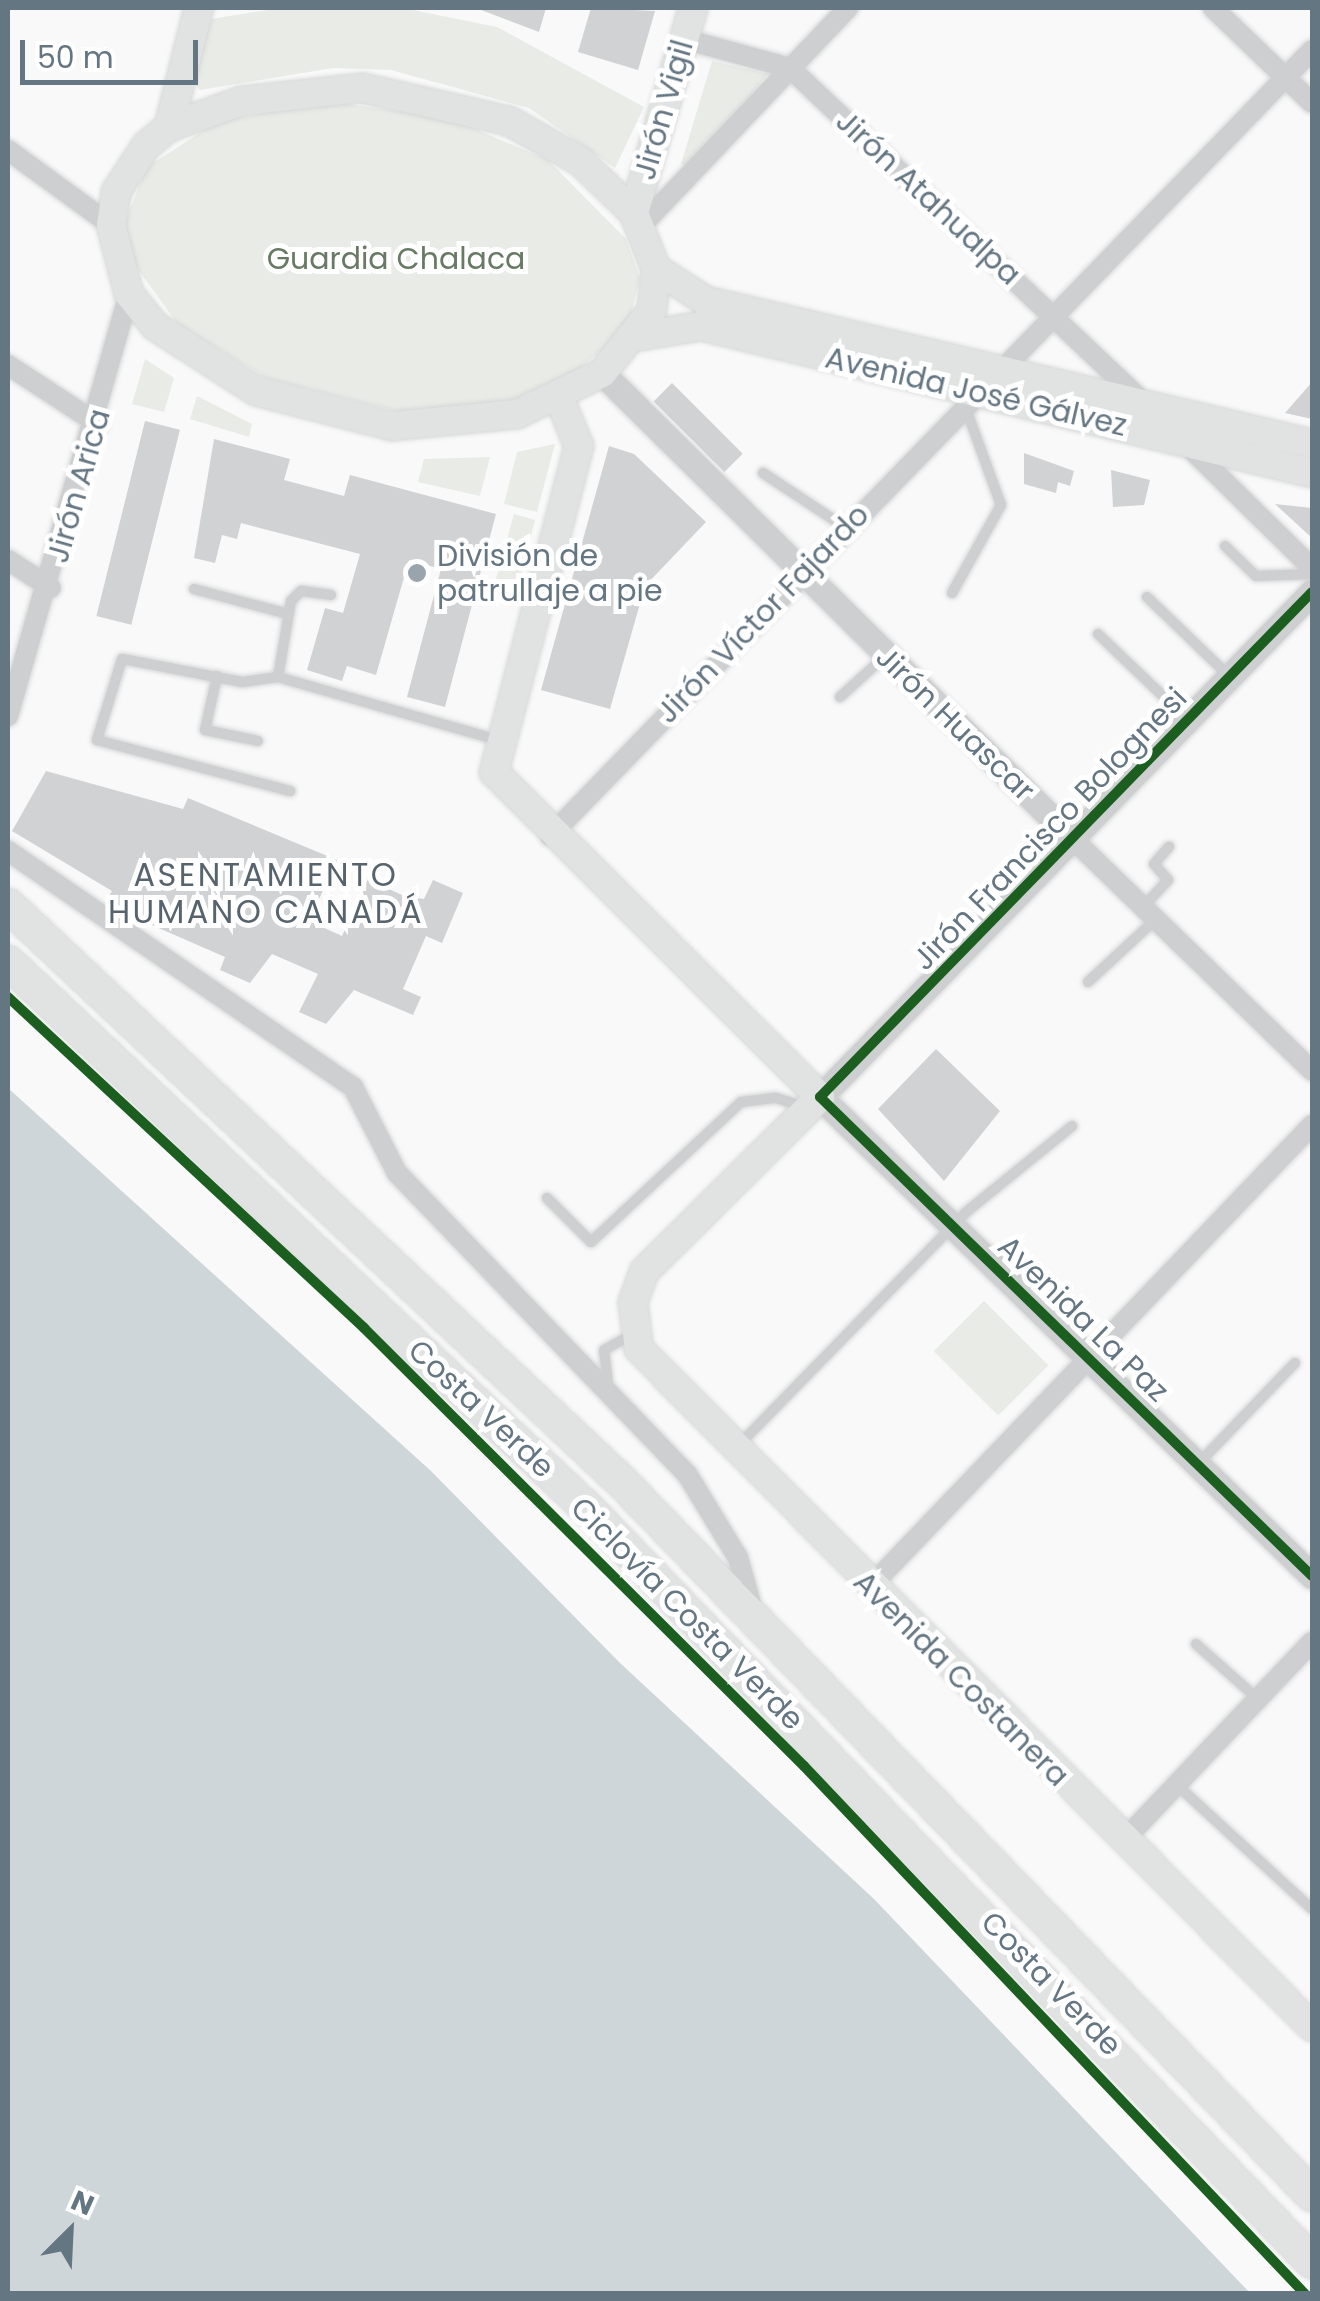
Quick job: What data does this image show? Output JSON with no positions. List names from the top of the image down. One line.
{"streets":{"highway":["Costa Verde"],"main road":["Jirón Vigil","Avenida José Gálvez","Jirón Francisco Bolognesi","Avenida La Paz","Avenida Costanera"],"street":["Jirón Atahualpa","Jirón Arica","Jirón Víctor Fajardo","Jirón Huascar"],"cycle path":["Ciclovía Costa Verde"]},"crossings":[["Jirón Vigil","Jirón Atahualpa"],["Jirón Atahualpa","Avenida José Gálvez"],["Avenida José Gálvez","Jirón Víctor Fajardo"],["Jirón Víctor Fajardo","Jirón Huascar"],["Jirón Víctor Fajardo","Avenida La Paz"],["Jirón Huascar","Jirón Francisco Bolognesi"],["Jirón Francisco Bolognesi","Avenida La Paz"],["Jirón Francisco Bolognesi","Avenida Costanera"]],"districts":["ASENTAMIENTO HUMANO CANADÁ"],"parks":["Guardia Chalaca"],"places":["División de patrullaje a pie"],"scale_bar":"50 m","north":"top right"}
